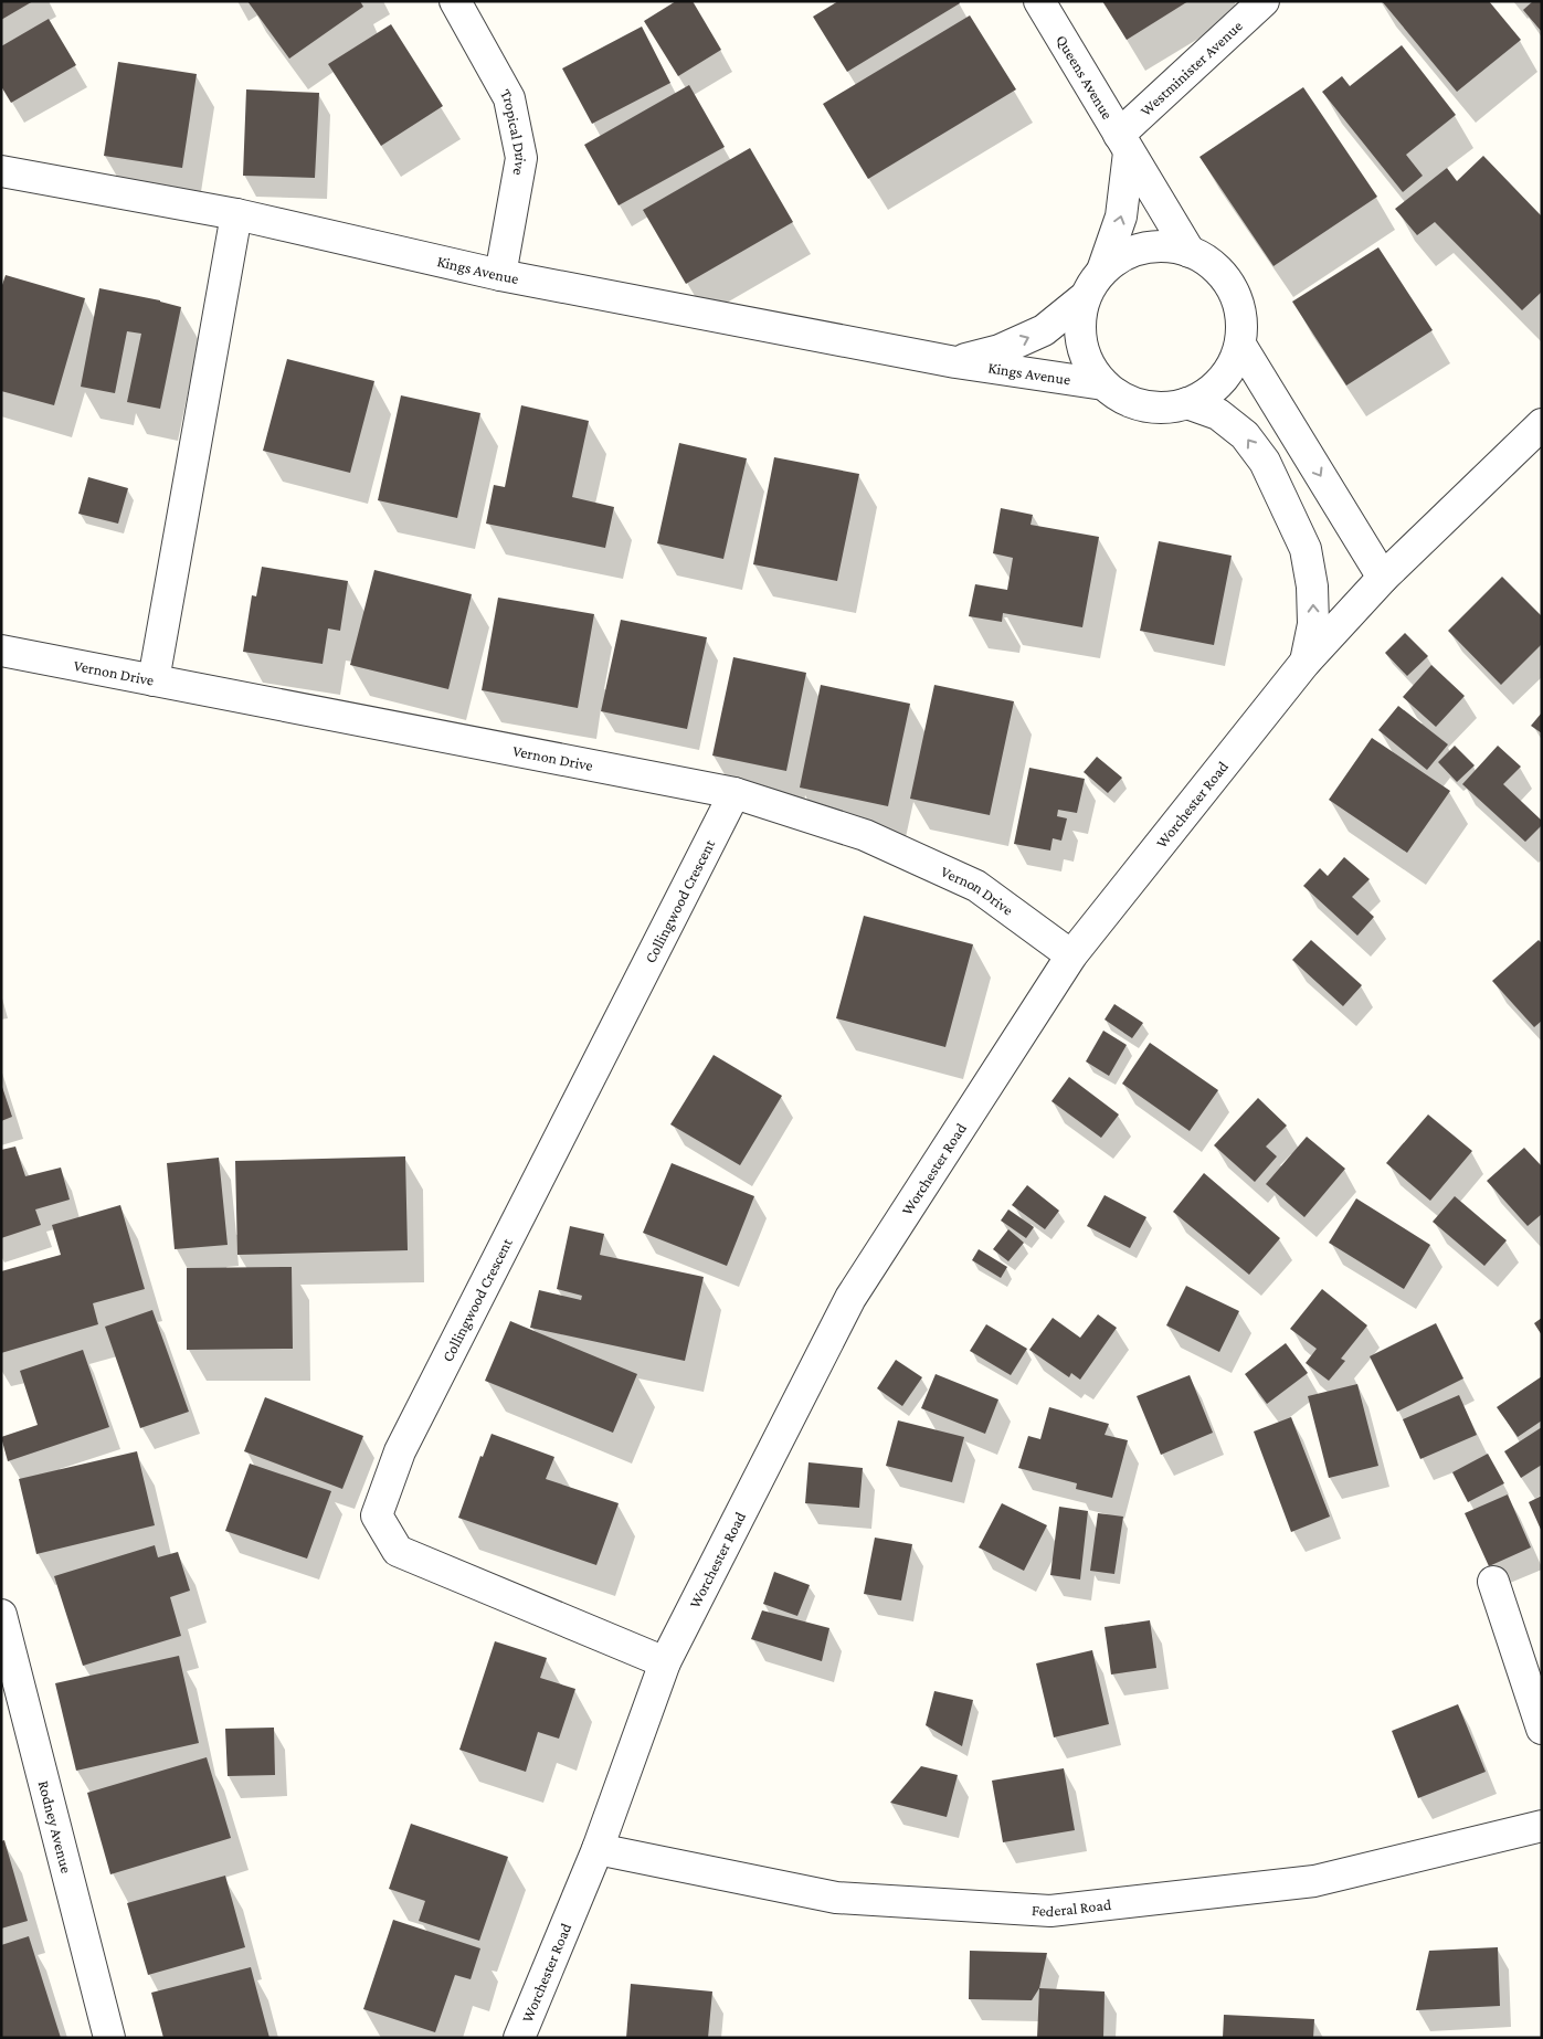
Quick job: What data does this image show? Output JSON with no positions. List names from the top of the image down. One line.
{"streets":{"street":["Westminister Avenue","Queens Avenue","Tropical Drive","Kings Avenue","Vernon Drive","Worchester Road","Collingwood Crescent","Rodney Avenue","Federal Road"]},"crossings":[["Westminister Avenue","Queens Avenue"],["Queens Avenue","Kings Avenue"],["Tropical Drive","Kings Avenue"],["Vernon Drive","Worchester Road"],["Vernon Drive","Collingwood Crescent"],["Worchester Road","Collingwood Crescent"],["Worchester Road","Federal Road"]]}
